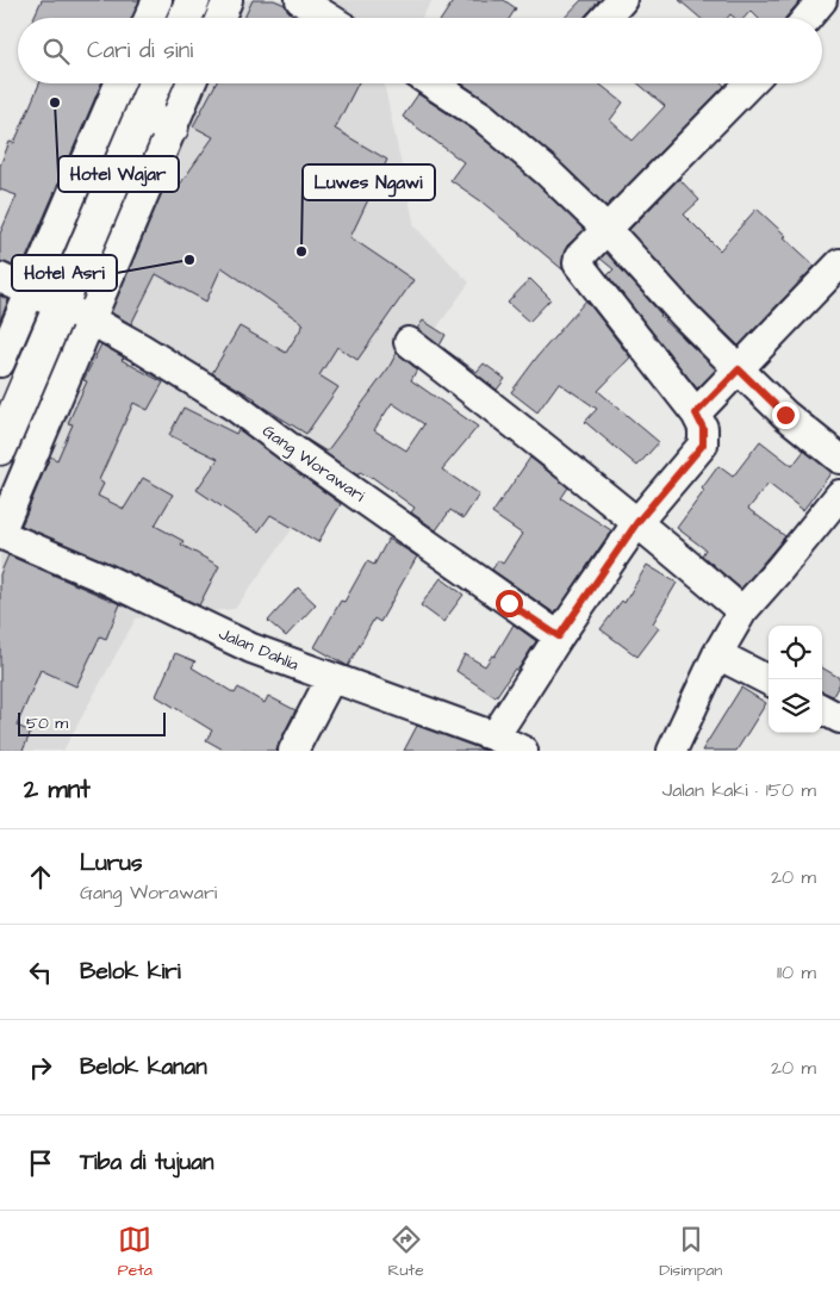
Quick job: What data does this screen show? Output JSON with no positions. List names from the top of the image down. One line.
{"streets":{"street":["Gang Worawari","Jalan Dahlia"]},"places":["Hotel Wajar","Luwes Ngawi","Hotel Asri"],"scale_bar":"50 m","page":{"search":"Cari di sini","scale":"50 m","heading":["2 mnt","Jalan kaki · 150 m"],"list":[["Lurus","Gang Worawari","20 m"],["Belok kiri","110 m"],["Belok kanan","20 m"],"Tiba di tujuan"],"nav":["Peta","Rute","Disimpan"]}}
